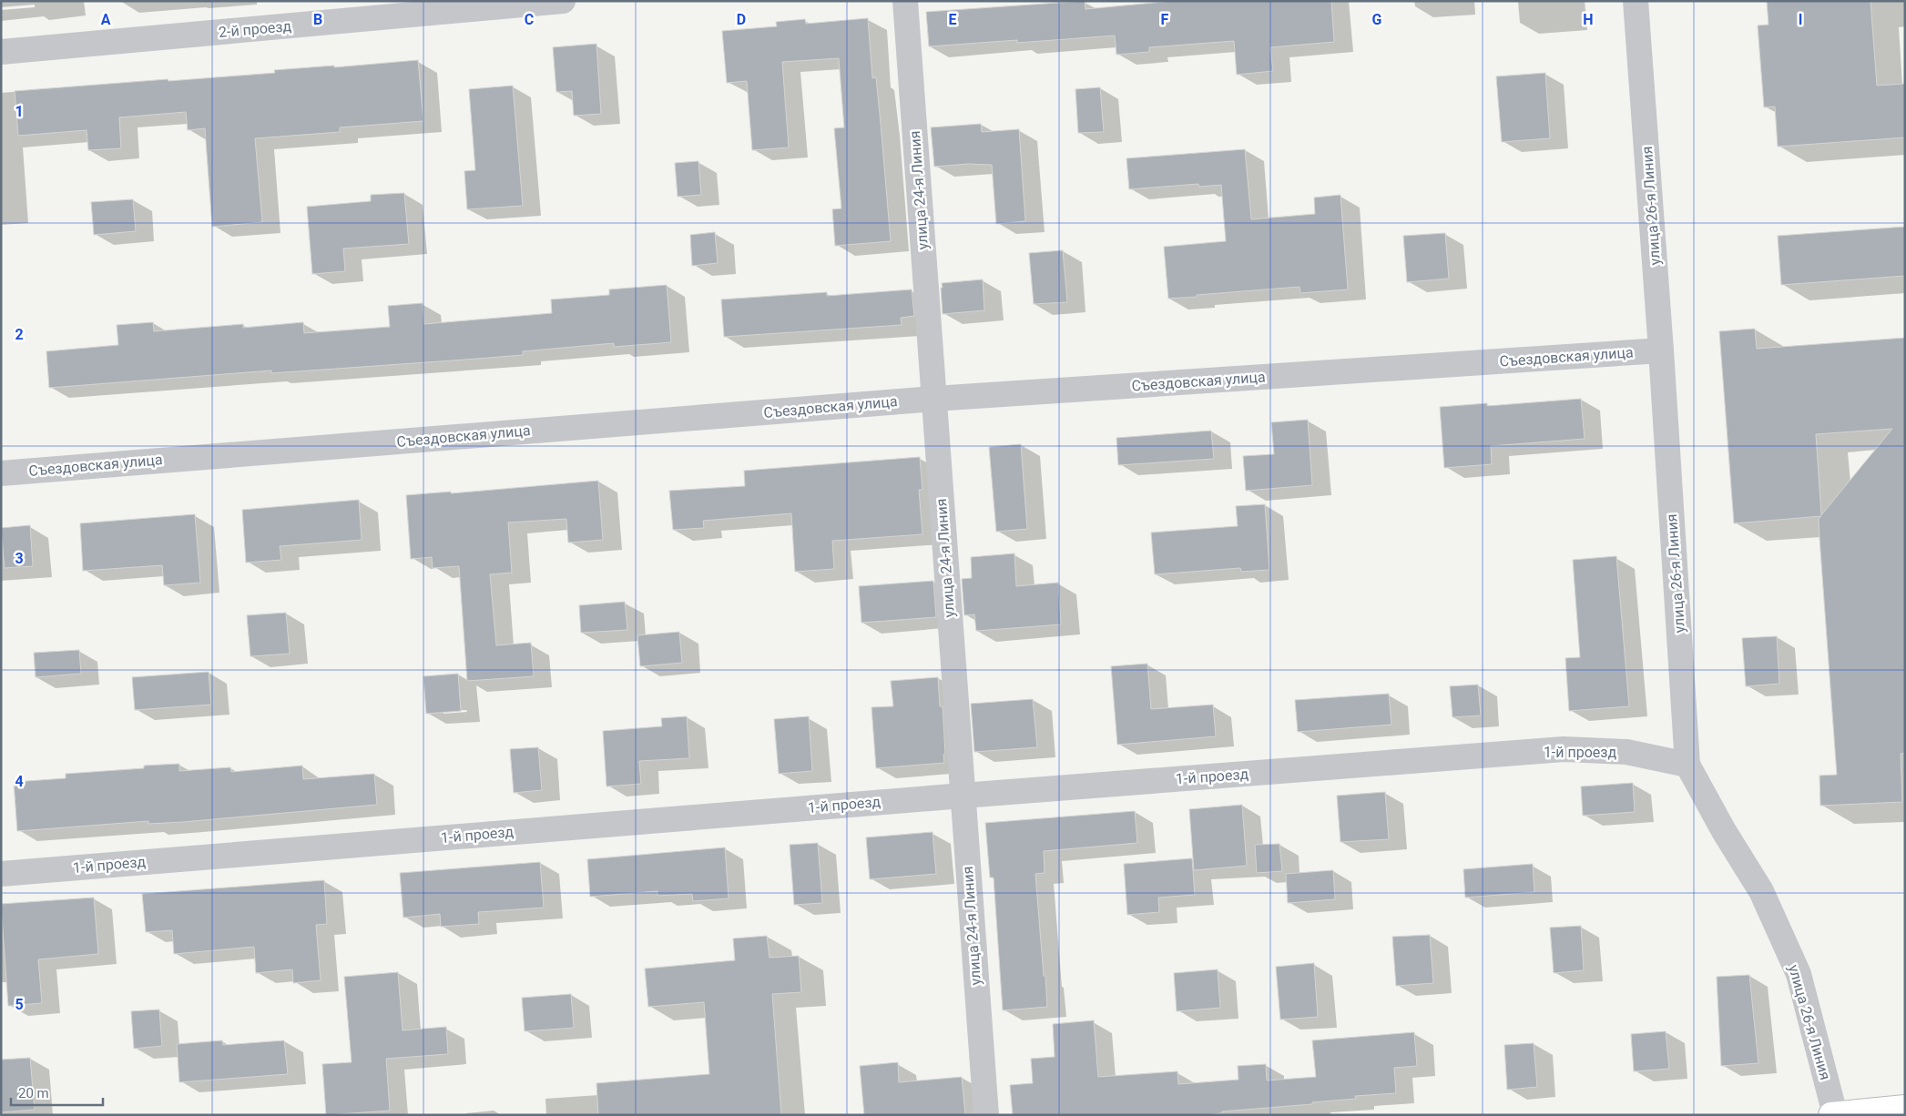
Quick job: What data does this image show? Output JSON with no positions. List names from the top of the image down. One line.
{"streets":{"street":["2-й проезд","улица 24-я Линия","улица 26-я Линия","Съездовская улица","1-й проезд"]},"crossings":[["улица 24-я Линия","Съездовская улица"],["улица 24-я Линия","1-й проезд"],["улица 26-я Линия","Съездовская улица"],["улица 26-я Линия","1-й проезд"]],"scale_bar":"20 m","grid":{"columns":["A","B","C","D","E","F","G","H","I"],"rows":["1","2","3","4","5"]}}
